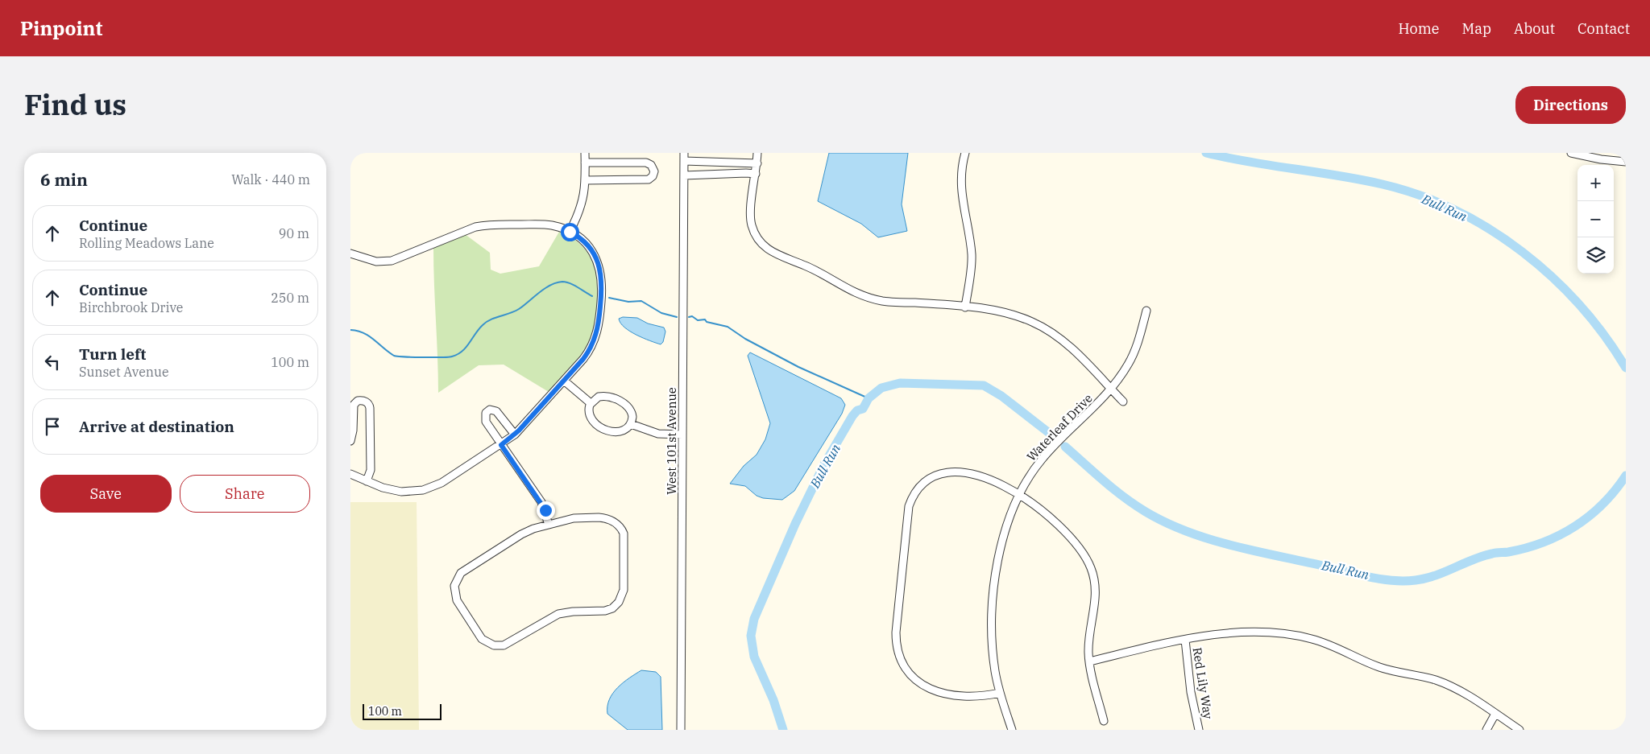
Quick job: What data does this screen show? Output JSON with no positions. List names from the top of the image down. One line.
{"streets":{"street":["Waterleaf Drive","West 101st Avenue","Red Lily Way"]},"water":["Bull Run"],"scale_bar":"100 m","page":{"header":"Pinpoint","nav":["Home","Map","About","Contact"],"title":"Find us","buttons":["Directions",["Save","Share"]],"heading":["6 min","Walk · 440 m"],"map_buttons":["+","−"],"list":[["Continue","Rolling Meadows Lane","90 m"],["Continue","Birchbrook Drive","250 m"],["Turn left","Sunset Avenue","100 m"],"Arrive at destination"],"scale":"100 m"}}
